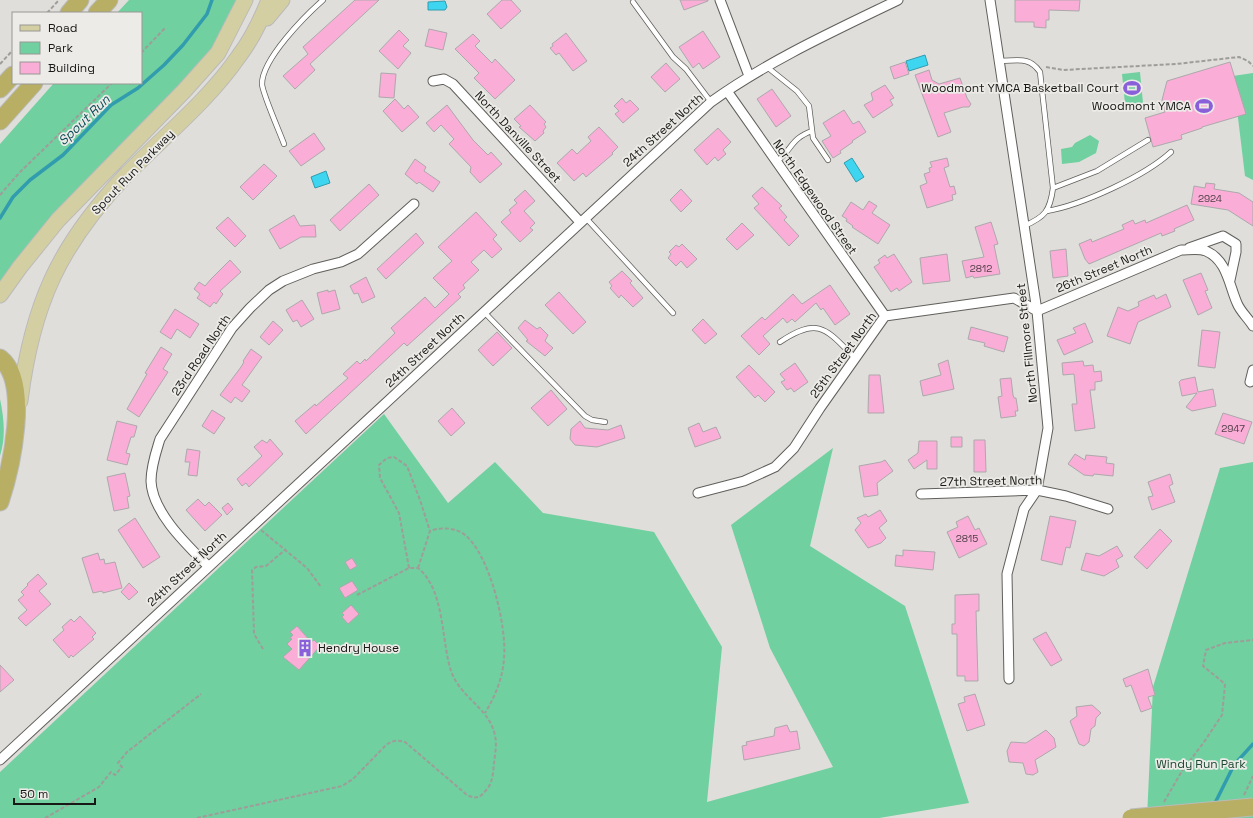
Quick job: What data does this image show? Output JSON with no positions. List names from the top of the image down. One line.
{"streets":{"highway":["Spout Run Parkway"],"street":["24th Street North","North Danville Street","North Edgewood Street","26th Street North","North Fillmore Street","23rd Road North","25th Street North","27th Street North"]},"crossings":[["24th Street North","North Danville Street"],["24th Street North","North Edgewood Street"],["24th Street North","23rd Road North"],["North Edgewood Street","25th Street North"],["26th Street North","North Fillmore Street"],["26th Street North","25th Street North"],["North Fillmore Street","25th Street North"],["North Fillmore Street","27th Street North"]],"water":["Spout Run"],"parks":["Windy Run Park"],"places":{"sports":["Woodmont YMCA Basketball Court","Woodmont YMCA"],"building":["Hendry House"]},"house_numbers":["2924","2812","2947","2815"],"legend":["Road","Park","Building"],"scale_bar":"50 m"}
